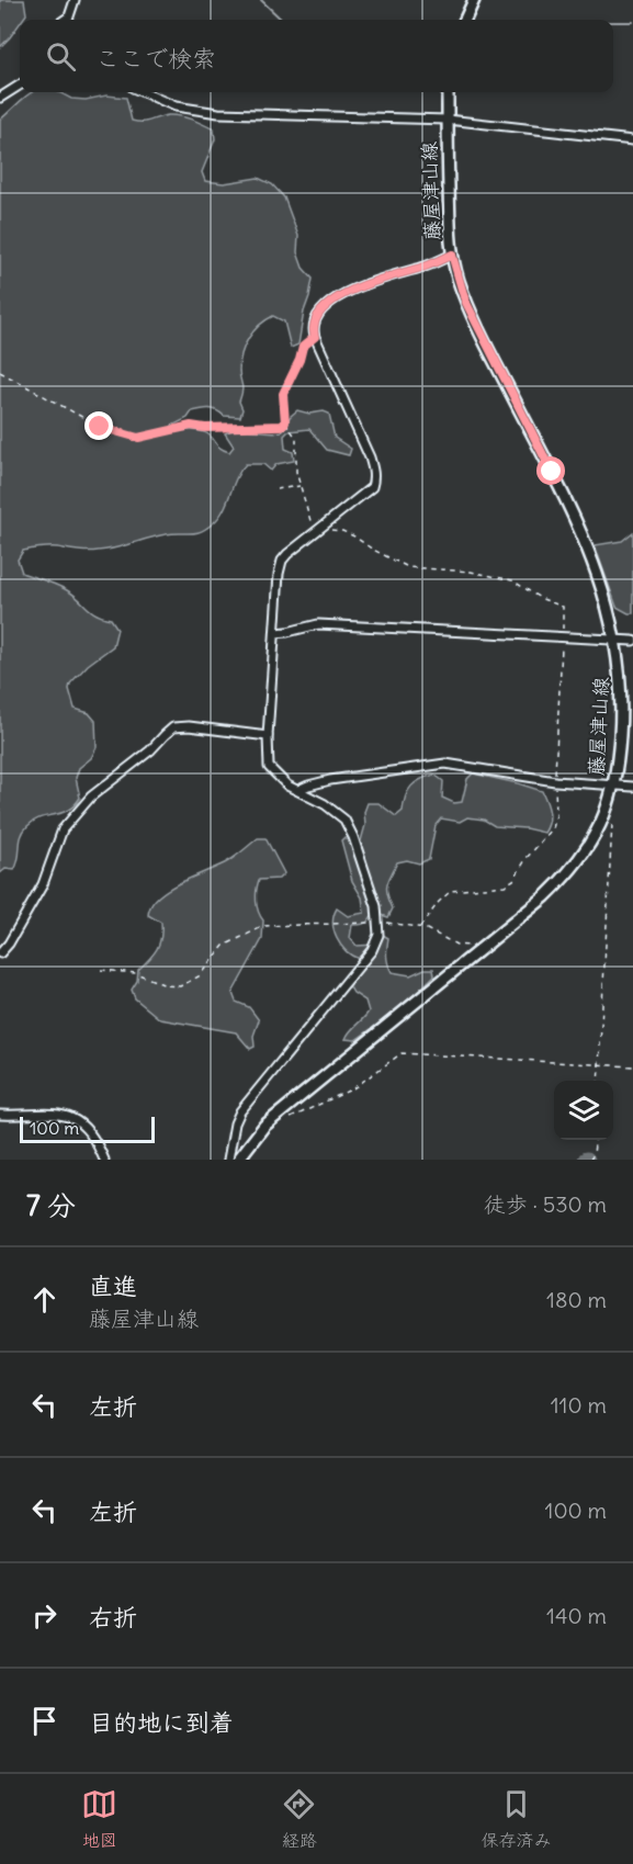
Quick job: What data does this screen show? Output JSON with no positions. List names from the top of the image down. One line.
{"streets":{"main road":["藤屋津山線"]},"scale_bar":"100 m","page":{"search":"ここで検索","scale":"100 m","heading":["7 分","徒歩 · 530 m"],"list":[["直進","藤屋津山線","180 m"],["左折","110 m"],["左折","100 m"],["右折","140 m"],"目的地に到着"],"nav":["地図","経路","保存済み"]}}
